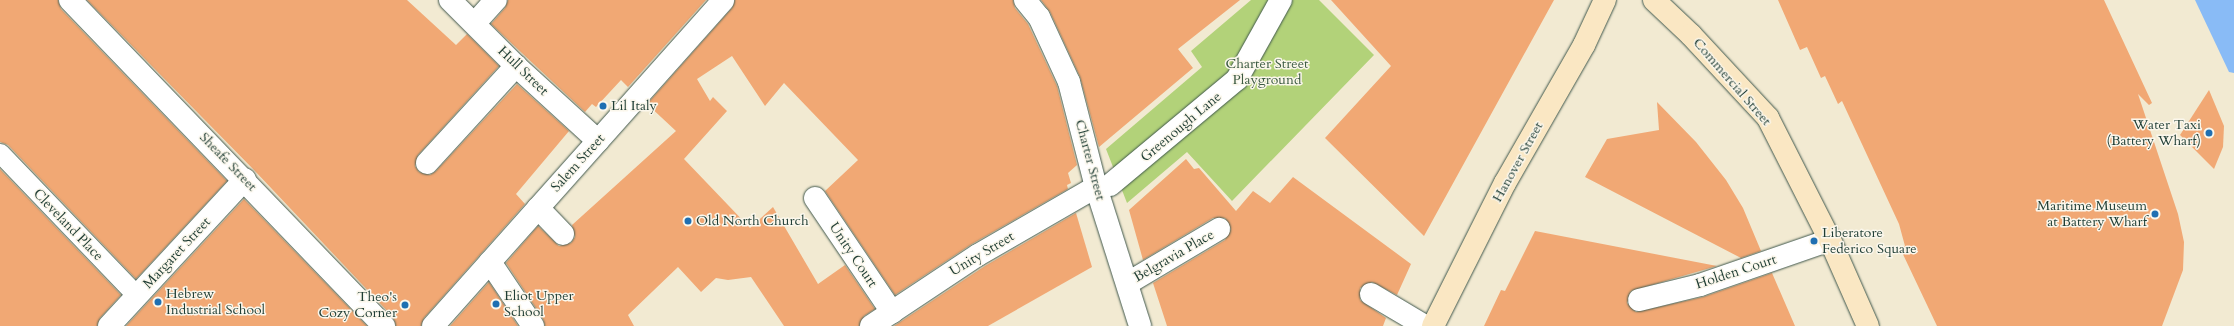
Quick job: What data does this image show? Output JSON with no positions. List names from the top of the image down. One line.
{"streets":{"main road":["Commercial Street","Hanover Street"],"street":["Hull Street","Greenough Lane","Charter Street","Sheafe Street","Salem Street","Margaret Street","Unity Street","Unity Court","Belgravia Place","Holden Court"],"lane":["Cleveland Place"]},"crossings":[["Hull Street","Salem Street"],["Commercial Street","Holden Court"],["Greenough Lane","Charter Street"],["Greenough Lane","Unity Street"],["Charter Street","Unity Street"],["Charter Street","Belgravia Place"],["Sheafe Street","Margaret Street"],["Cleveland Place","Margaret Street"],["Unity Street","Unity Court"]],"parks":["Charter Street Playground"],"places":["Lil Italy","Water Taxi (Battery Wharf)","Maritime Museum at Battery Wharf","Old North Church","Liberatore Federico Square","Hebrew Industrial School","Eliot Upper School","Theo's Cozy Corner"]}
